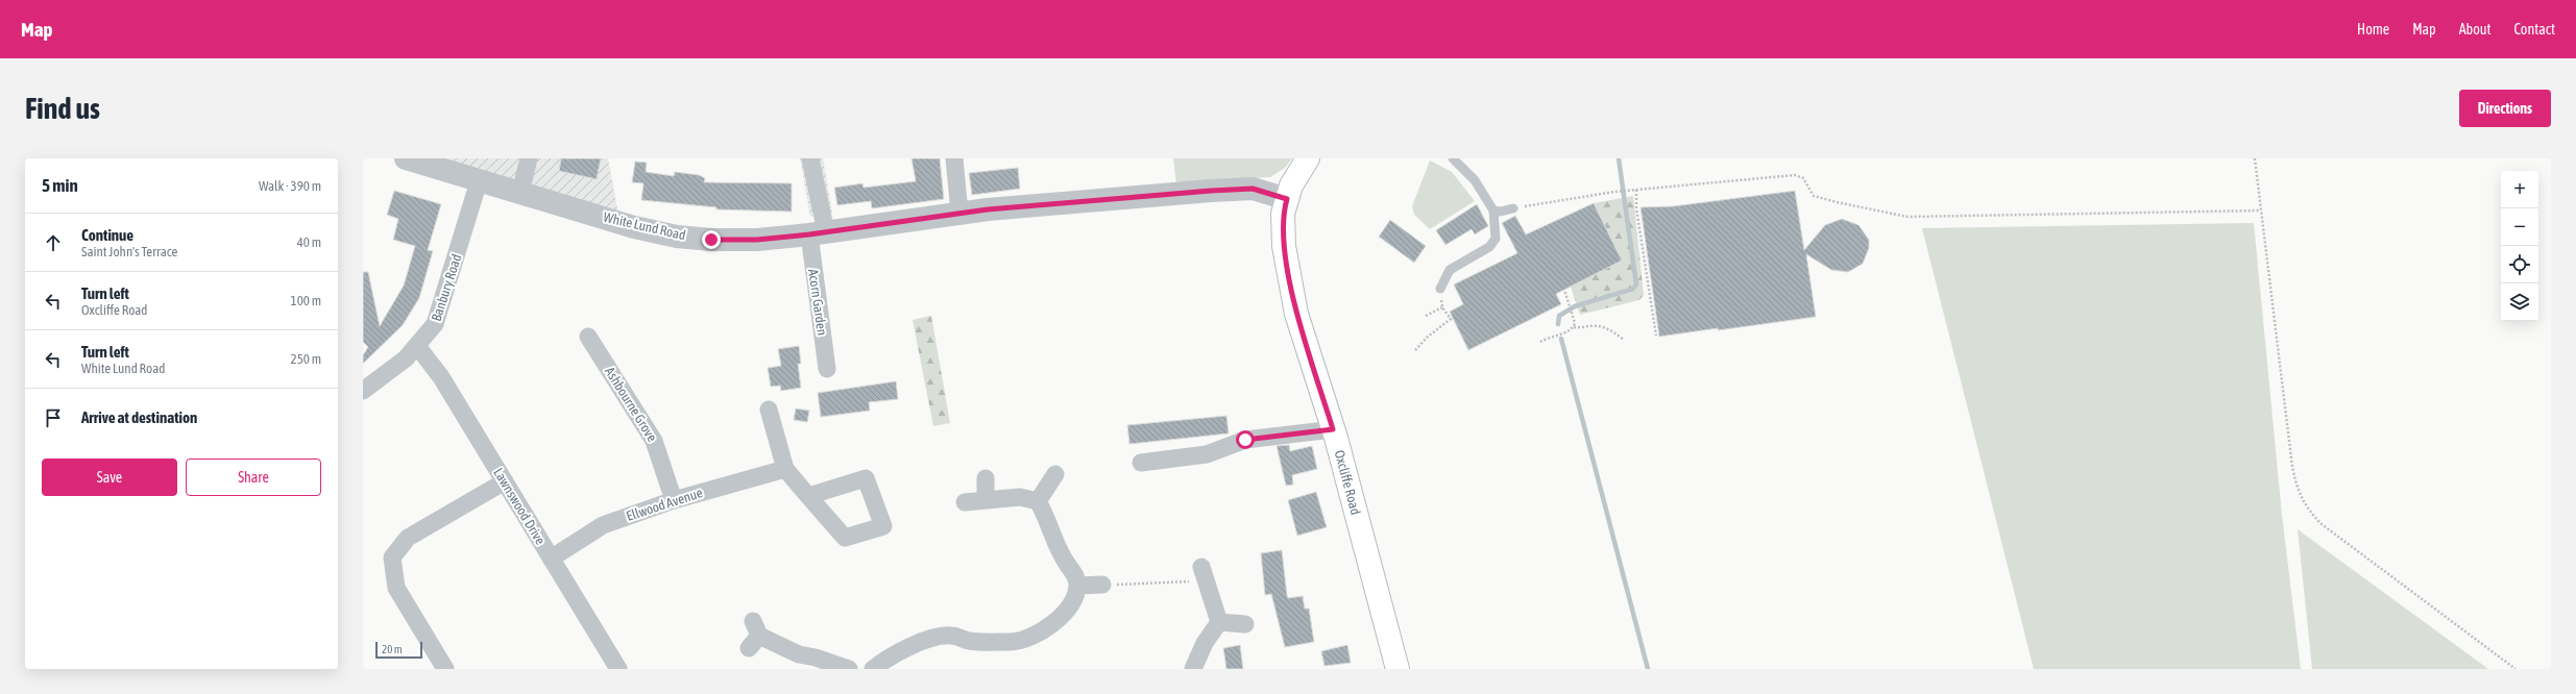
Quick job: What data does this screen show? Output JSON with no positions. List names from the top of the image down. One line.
{"streets":{"main road":["Oxcliffe Road"],"street":["White Lund Road","Banbury Road","Acorn Garden","Ashbourne Grove","Ellwood Avenue","Lawnswood Drive"]},"crossings":[["White Lund Road","Banbury Road"],["White Lund Road","Acorn Garden"],["White Lund Road","Oxcliffe Road"],["Banbury Road","Lawnswood Drive"],["Ashbourne Grove","Ellwood Avenue"],["Ellwood Avenue","Lawnswood Drive"]],"scale_bar":"20 m","page":{"header":"Map","nav":["Home","Map","About","Contact"],"buttons":["Directions",["Save","Share"]],"title":"Find us","heading":["5 min","Walk · 390 m"],"map_buttons":["+","−"],"list":[["Continue","Saint John's Terrace","40 m"],["Turn left","Oxcliffe Road","100 m"],["Turn left","White Lund Road","250 m"],"Arrive at destination"],"scale":"20 m"}}
